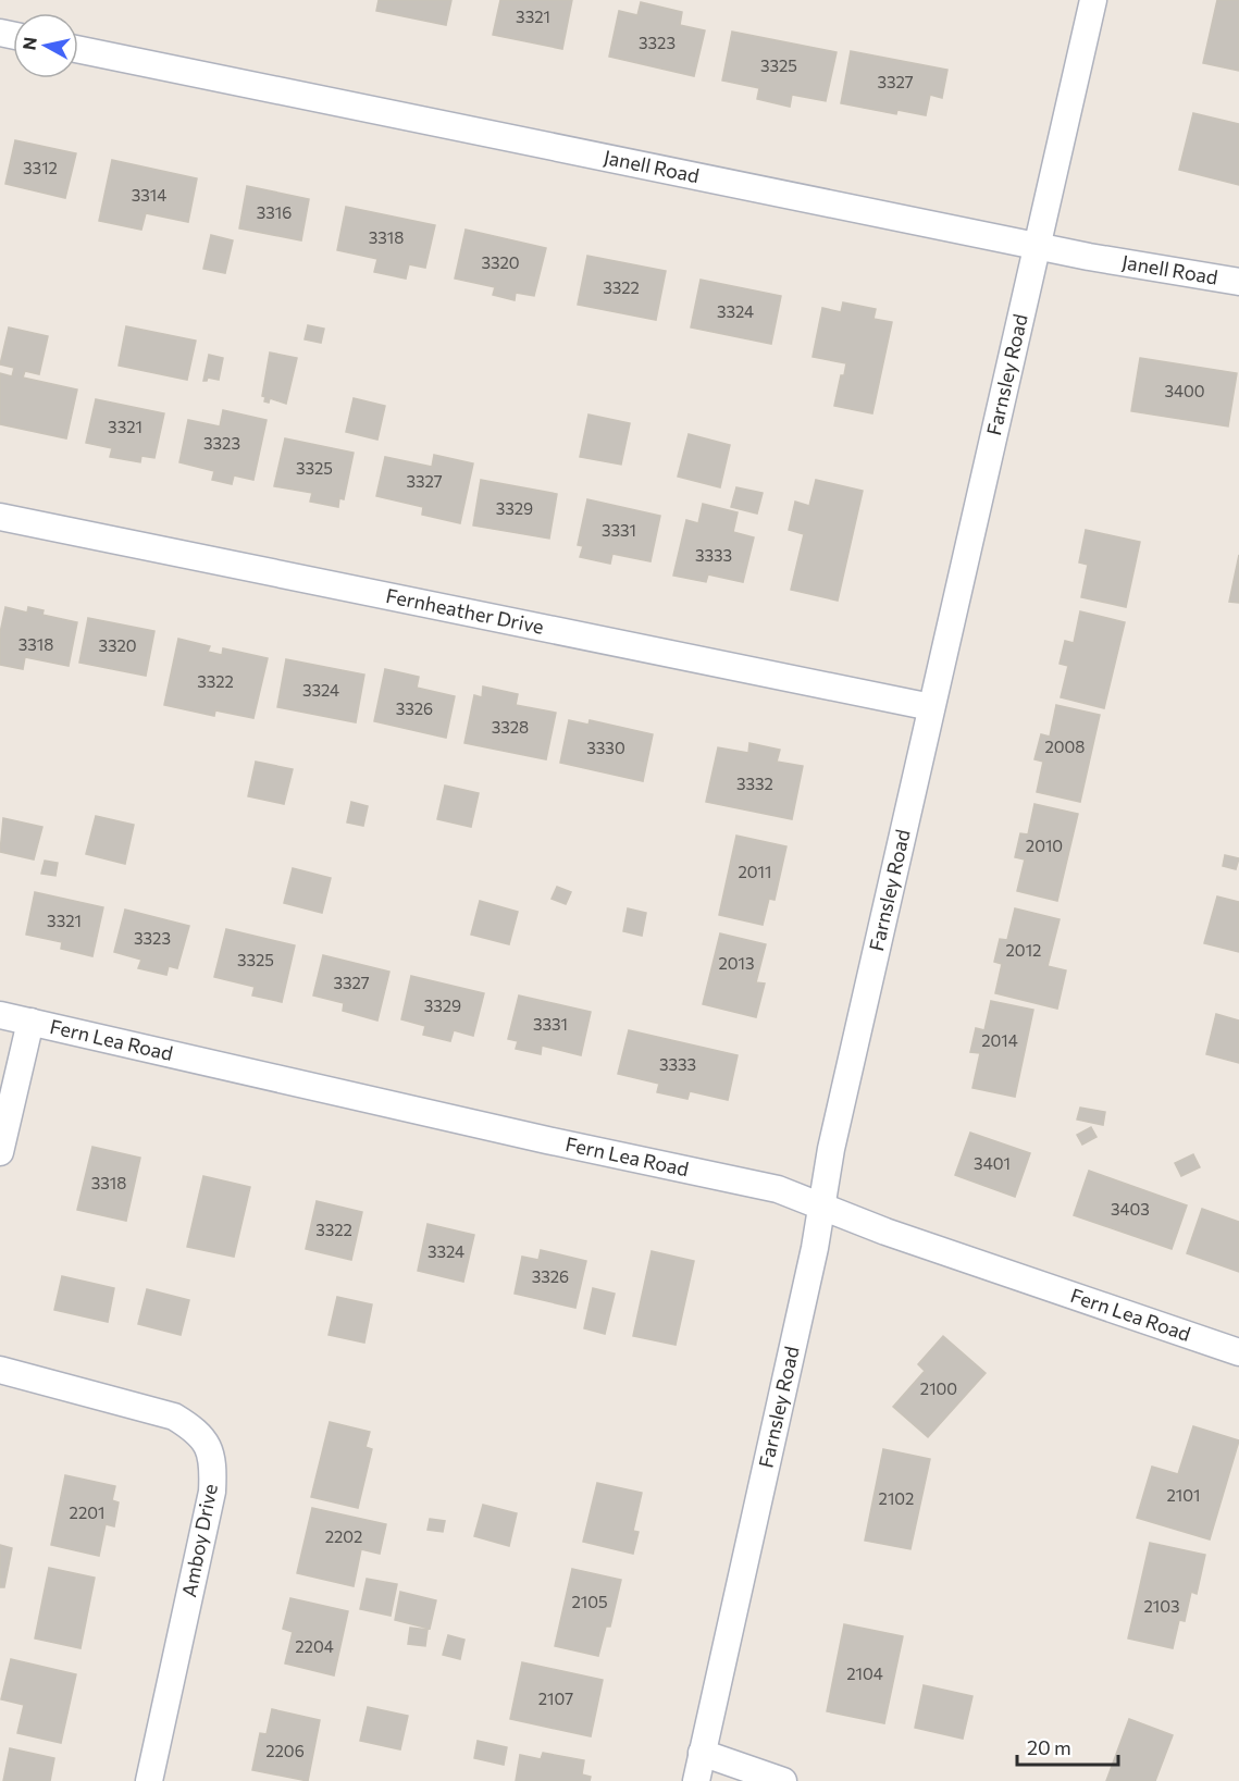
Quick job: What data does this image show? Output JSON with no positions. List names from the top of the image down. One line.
{"streets":{"street":["Janell Road","Farnsley Road","Fernheather Drive","Fern Lea Road","Amboy Drive"]},"crossings":[["Janell Road","Farnsley Road"],["Farnsley Road","Fernheather Drive"],["Farnsley Road","Fern Lea Road"]],"house_numbers":["3321","3323","3325","3327","3312","3314","3316","3318","3320","3322","3324","3400","3321","3323","3325","3327","3329","3331","3333","3318","3320","3322","3324","3326","3328","2008","3330","3332","2010","2011","3321","3323","2012","3325","2013","3327","3329","3331","2014","3333","3401","3318","3403","3322","3324","3326","2100","2101","2102","2201","2202","2105","2103","2204","2104","2107","2206"],"scale_bar":"20 m","north":"left"}
